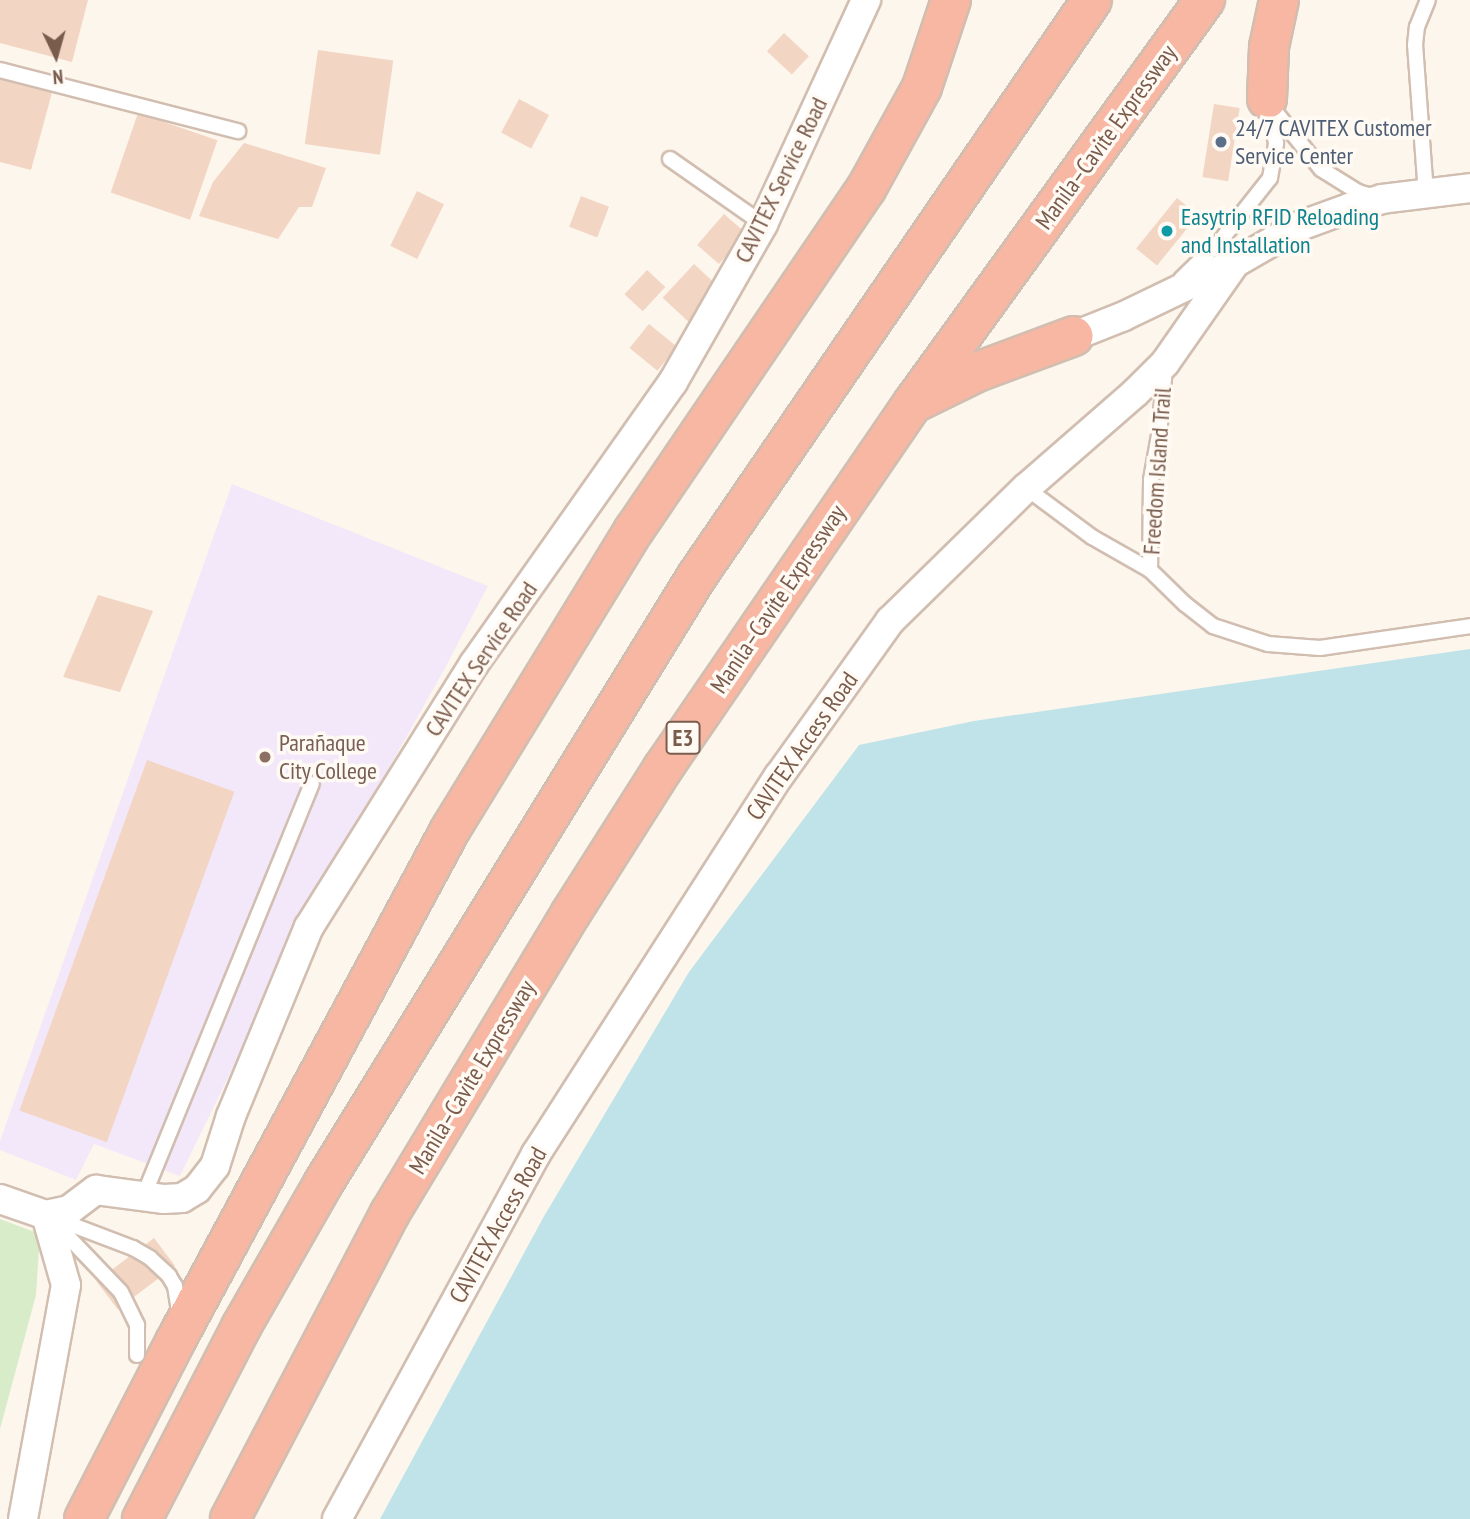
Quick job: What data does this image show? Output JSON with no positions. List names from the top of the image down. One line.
{"streets":{"highway":["Manila–Cavite Expressway","E3"],"street":["CAVITEX Service Road","CAVITEX Access Road"],"lane":["Freedom Island Trail"]},"crossings":[["Freedom Island Trail","CAVITEX Access Road"]],"places":["24/7 CAVITEX Customer Service Center","Easytrip RFID Reloading and Installation","Parañaque City College"],"north":"bottom"}
